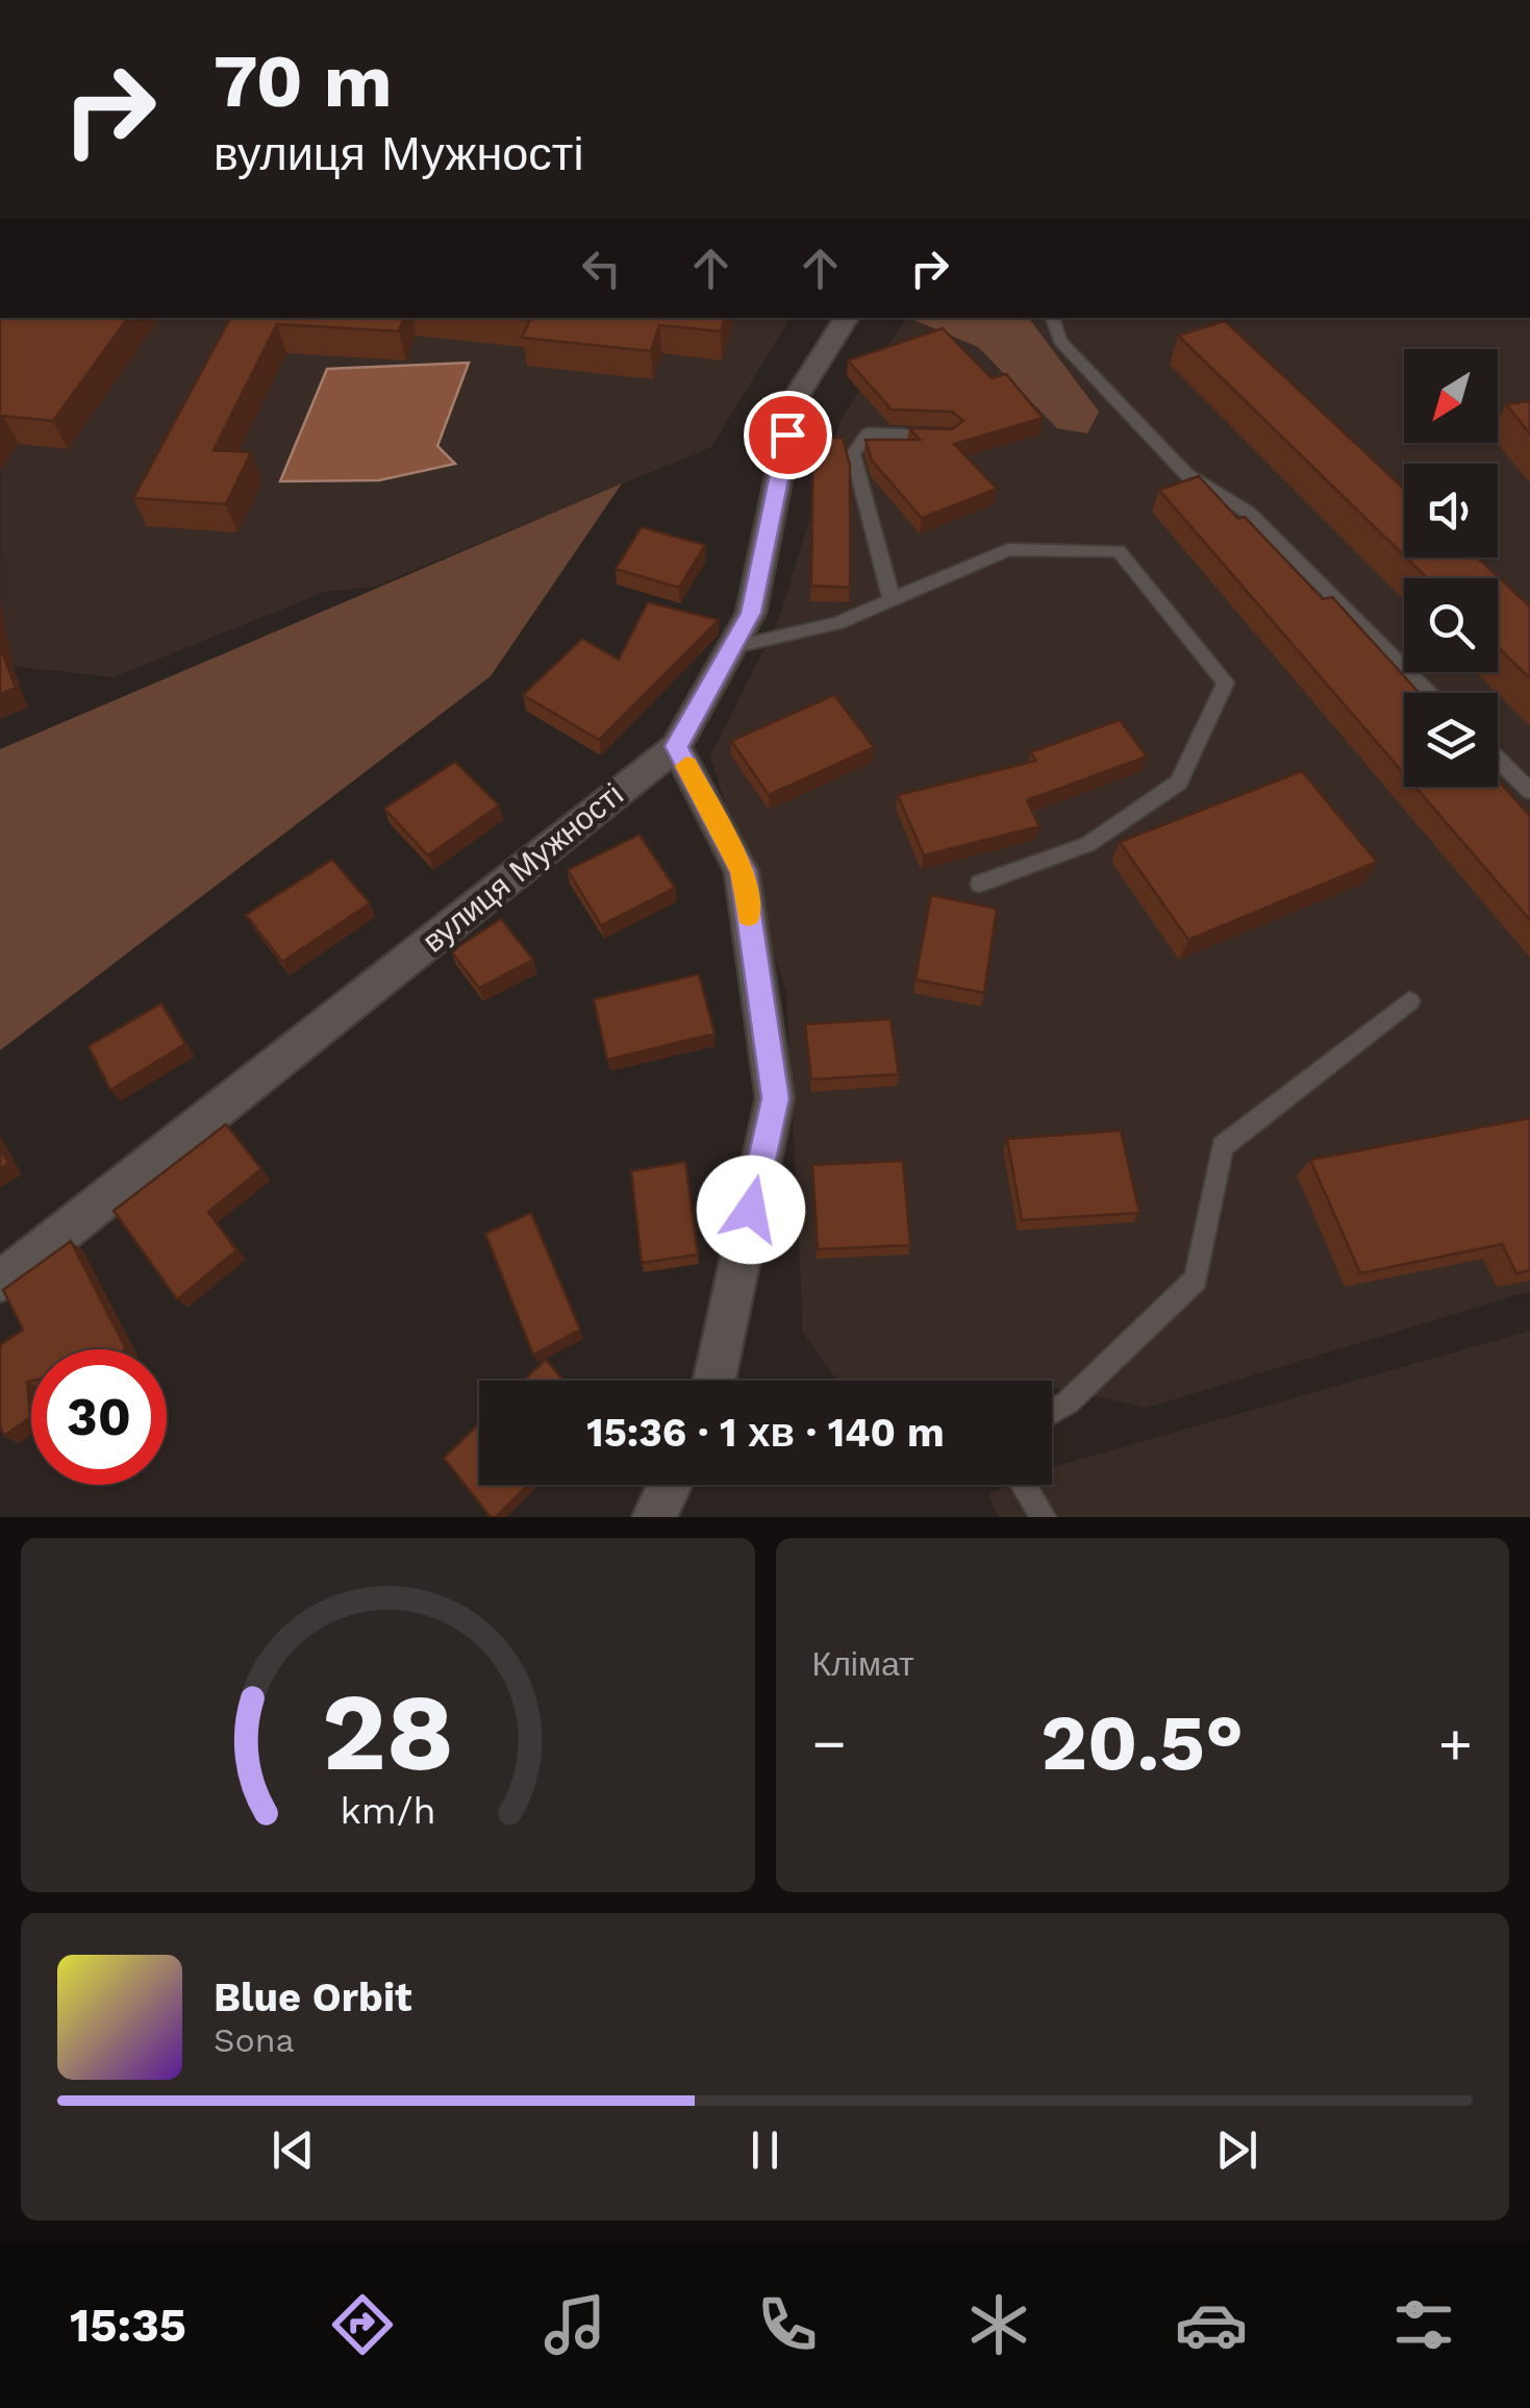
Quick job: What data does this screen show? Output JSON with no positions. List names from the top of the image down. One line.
{"streets":{"street":["вулиця Мужності"]},"north":"bottom left","page":{"turn":["70 m","вулиця Мужності"],"limit":"30","trip":"15:36 · 1 хв · 140 m","tile":"Клімат","heat":["−","20.5°","+"],"song":["Blue Orbit","Sona"],"tabs":"15:35","gauge":["28","km/h"]}}
